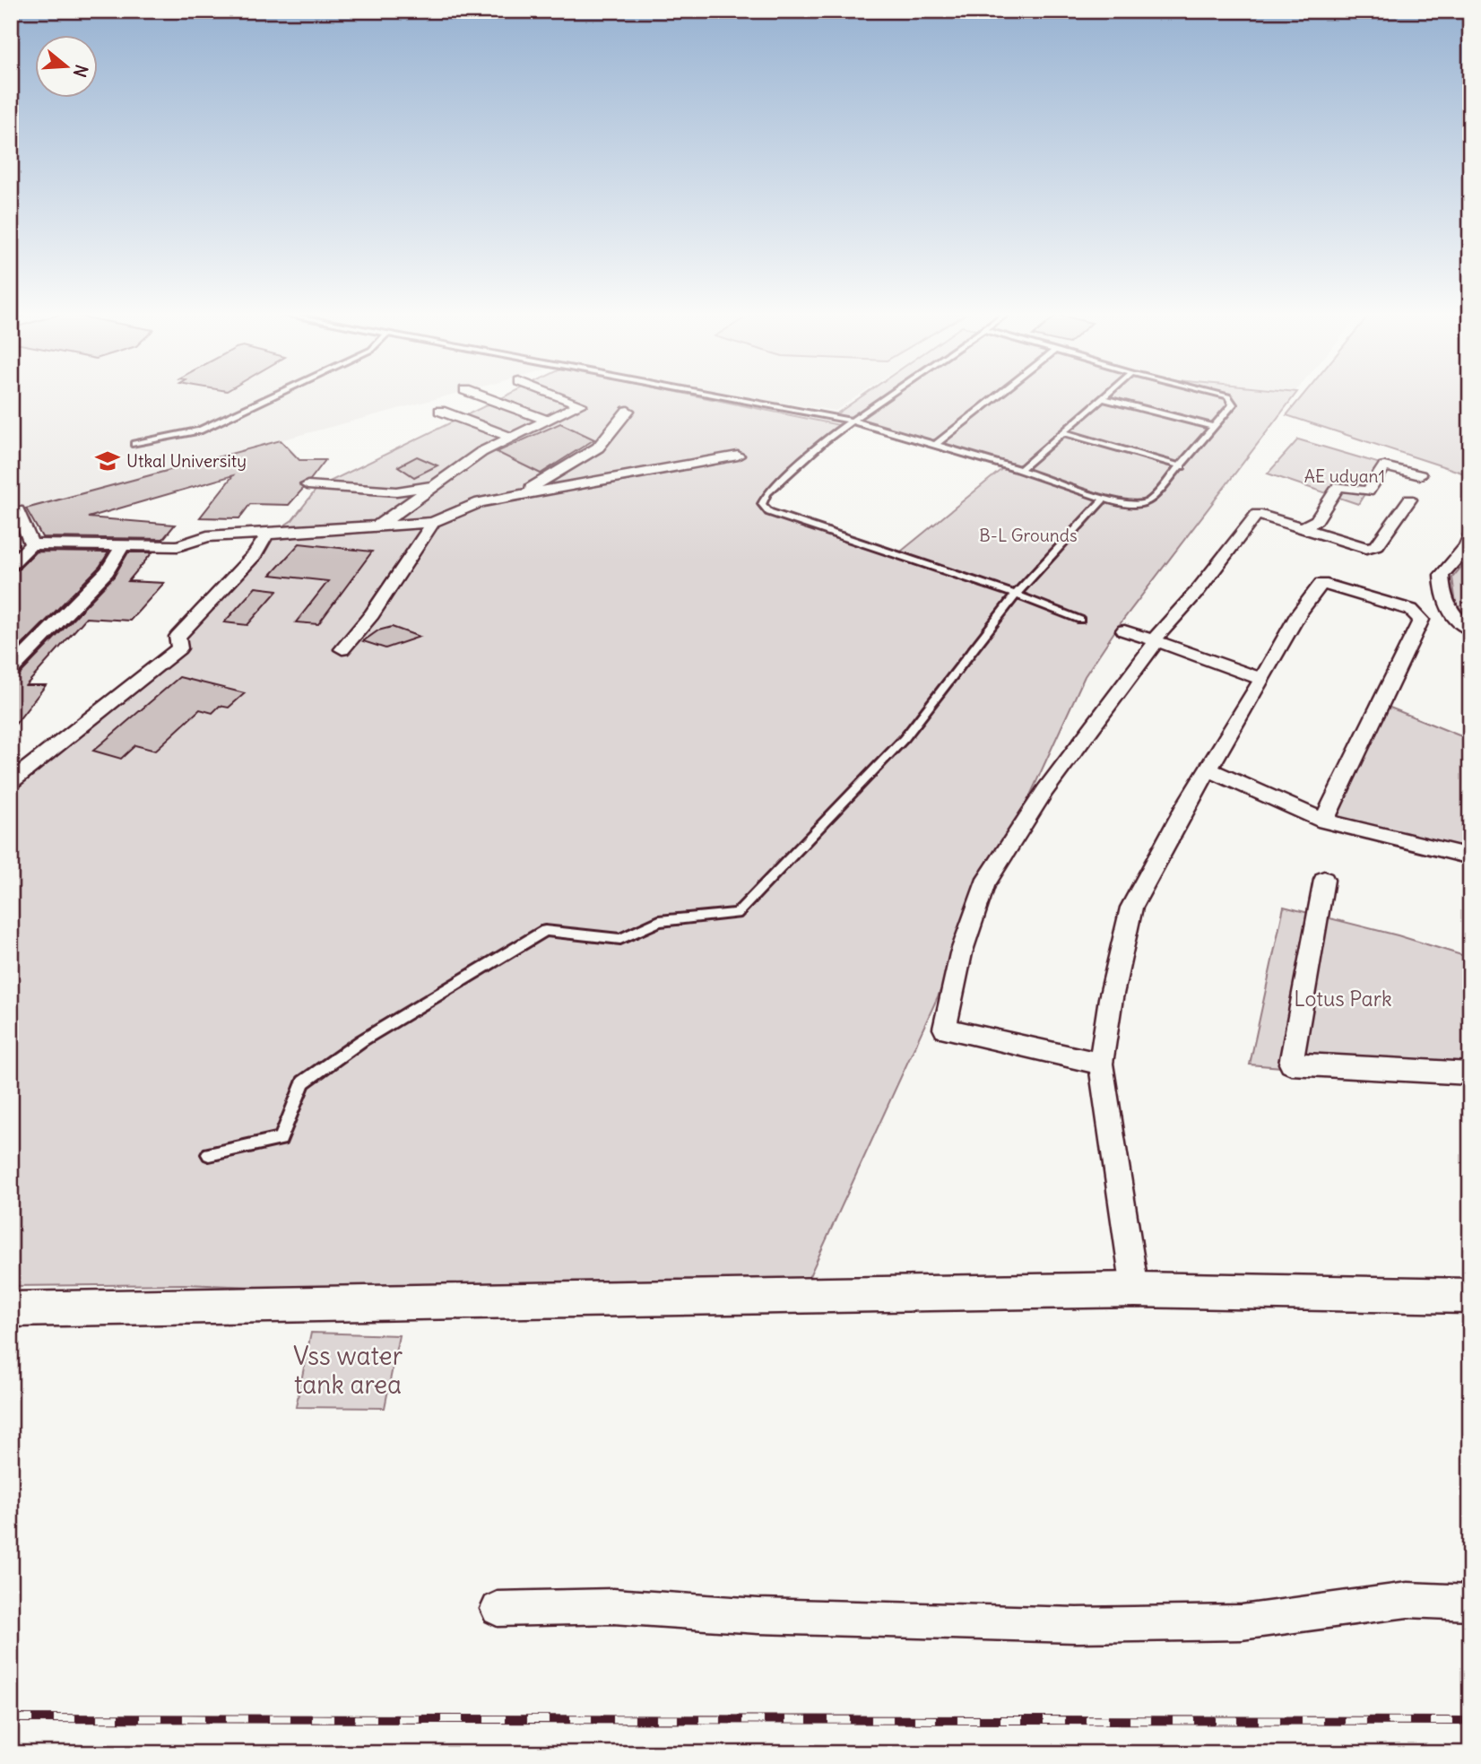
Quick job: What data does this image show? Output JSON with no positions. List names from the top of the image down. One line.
{"parks":["AE udyan1","B-L Grounds","Lotus Park","Vss water tank area"],"places":{"school or university":["Utkal University"]},"north":"right"}
